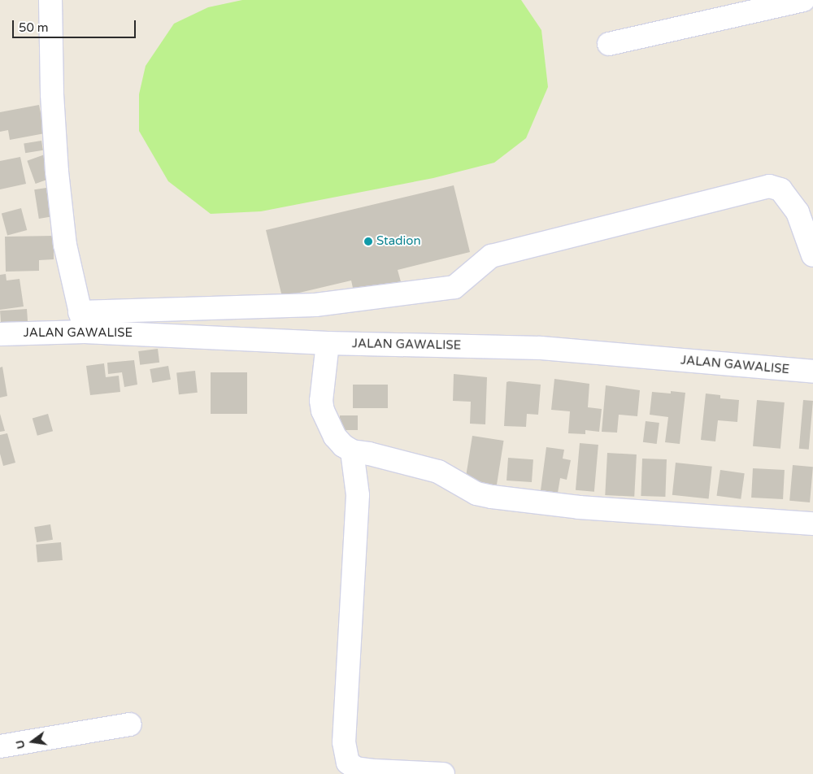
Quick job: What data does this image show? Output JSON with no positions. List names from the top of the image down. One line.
{"streets":{"street":["JALAN GAWALISE"]},"places":["Stadion"],"scale_bar":"50 m","north":"left"}
